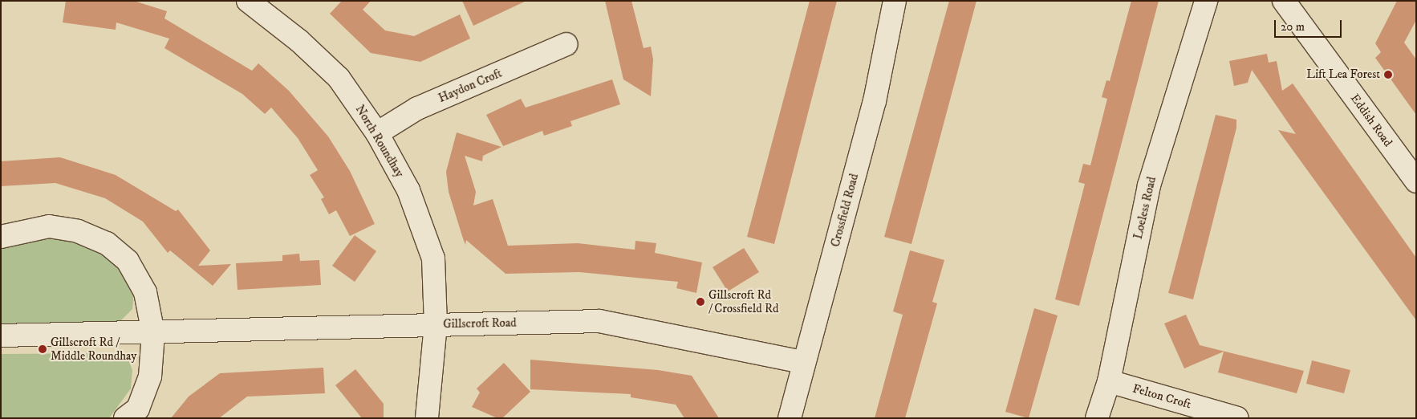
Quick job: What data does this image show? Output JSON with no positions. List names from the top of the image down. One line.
{"streets":{"street":["Haydon Croft","Eddish Road","North Roundhay","Loeless Road","Crossfield Road","Gillscroft Road","Felton Croft"]},"crossings":[["Haydon Croft","North Roundhay"],["North Roundhay","Gillscroft Road"],["Loeless Road","Felton Croft"],["Crossfield Road","Gillscroft Road"]],"places":["Lift Lea Forest","Gillscroft Rd / Crossfield Rd","Gillscroft Rd / Middle Roundhay"],"scale_bar":"20 m"}
